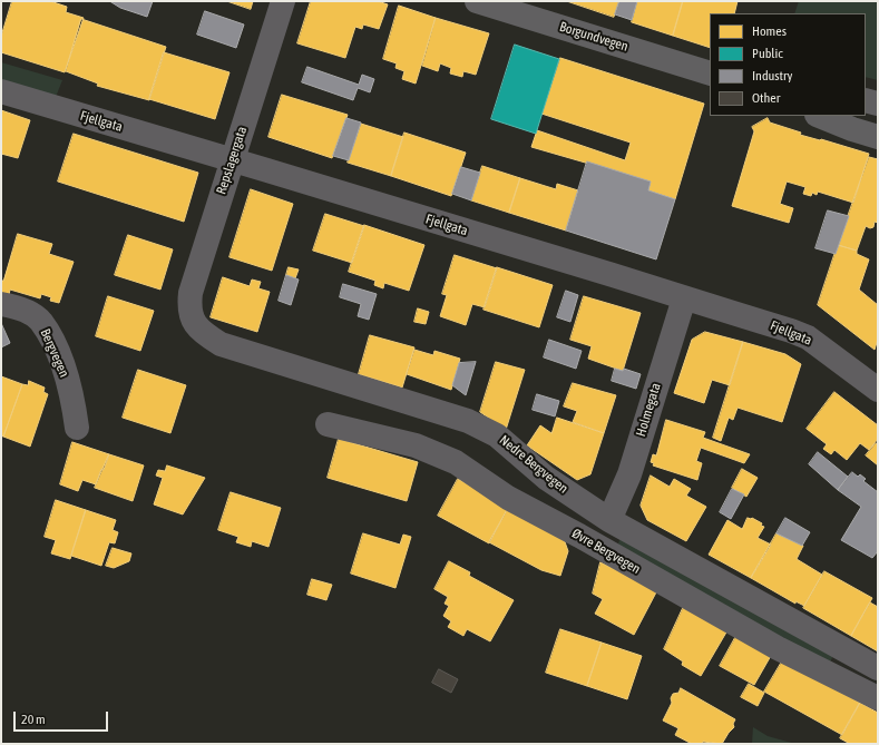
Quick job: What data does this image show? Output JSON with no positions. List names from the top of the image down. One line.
{"streets":{"main road":["Borgundvegen"],"street":["Fjellgata","Repslagergata","Bergvegen","Holmegata","Nedre Bergvegen","Øvre Bergvegen"]},"crossings":[["Fjellgata","Repslagergata"],["Fjellgata","Holmegata"],["Repslagergata","Nedre Bergvegen"],["Holmegata","Nedre Bergvegen"]],"legend":["Homes","Public","Industry","Other"],"scale_bar":"20 m"}
